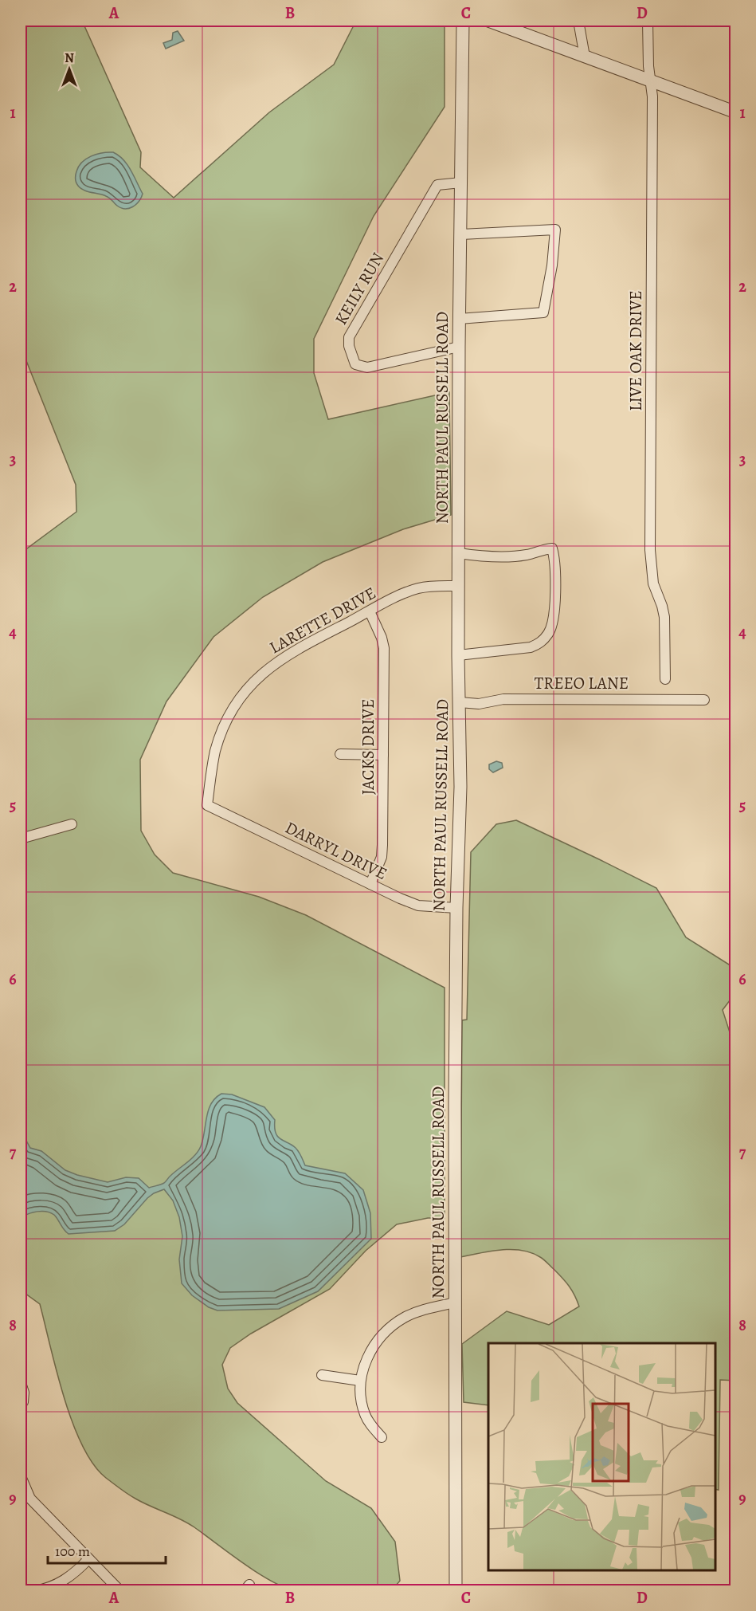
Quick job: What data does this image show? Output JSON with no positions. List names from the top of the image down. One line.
{"streets":{"street":["KEILY RUN","LIVE OAK DRIVE","NORTH PAUL RUSSELL ROAD","LARETTE DRIVE","TREEO LANE","JACKS DRIVE","DARRYL DRIVE"]},"crossings":[["KEILY RUN","NORTH PAUL RUSSELL ROAD"],["NORTH PAUL RUSSELL ROAD","LARETTE DRIVE"],["NORTH PAUL RUSSELL ROAD","TREEO LANE"],["NORTH PAUL RUSSELL ROAD","DARRYL DRIVE"],["LARETTE DRIVE","JACKS DRIVE"],["LARETTE DRIVE","DARRYL DRIVE"],["JACKS DRIVE","DARRYL DRIVE"]],"scale_bar":"100 m","north":"top","grid":{"columns":["A","B","C","D"],"rows":["1","2","3","4","5","6","7","8","9"]}}
